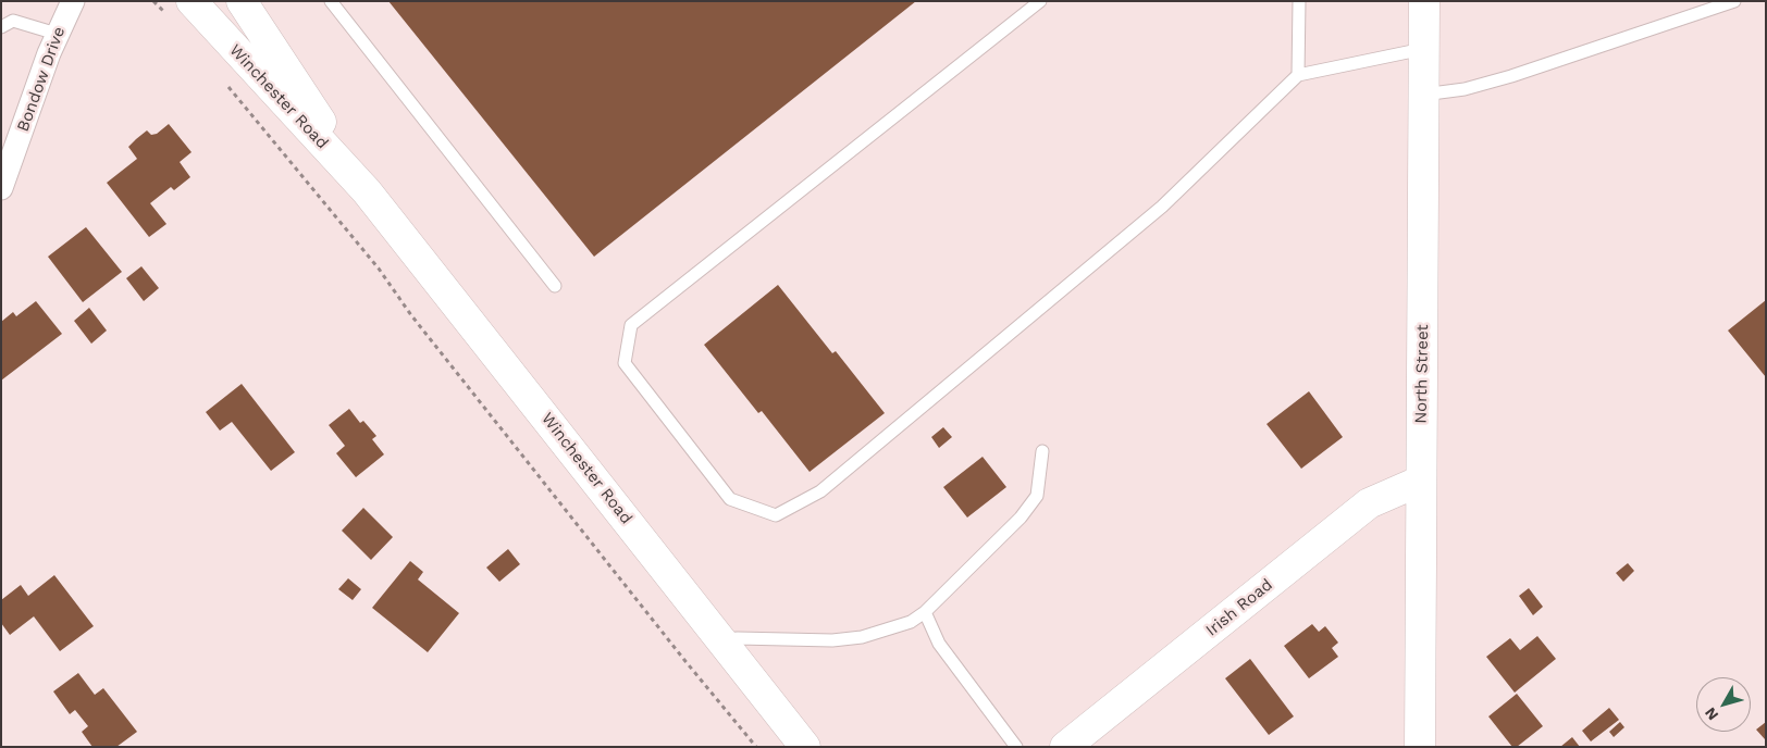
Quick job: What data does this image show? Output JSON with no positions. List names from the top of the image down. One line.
{"streets":{"street":["Bondow Drive","Winchester Road","North Street","Irish Road"]},"crossings":[["North Street","Irish Road"]],"north":"bottom left"}
